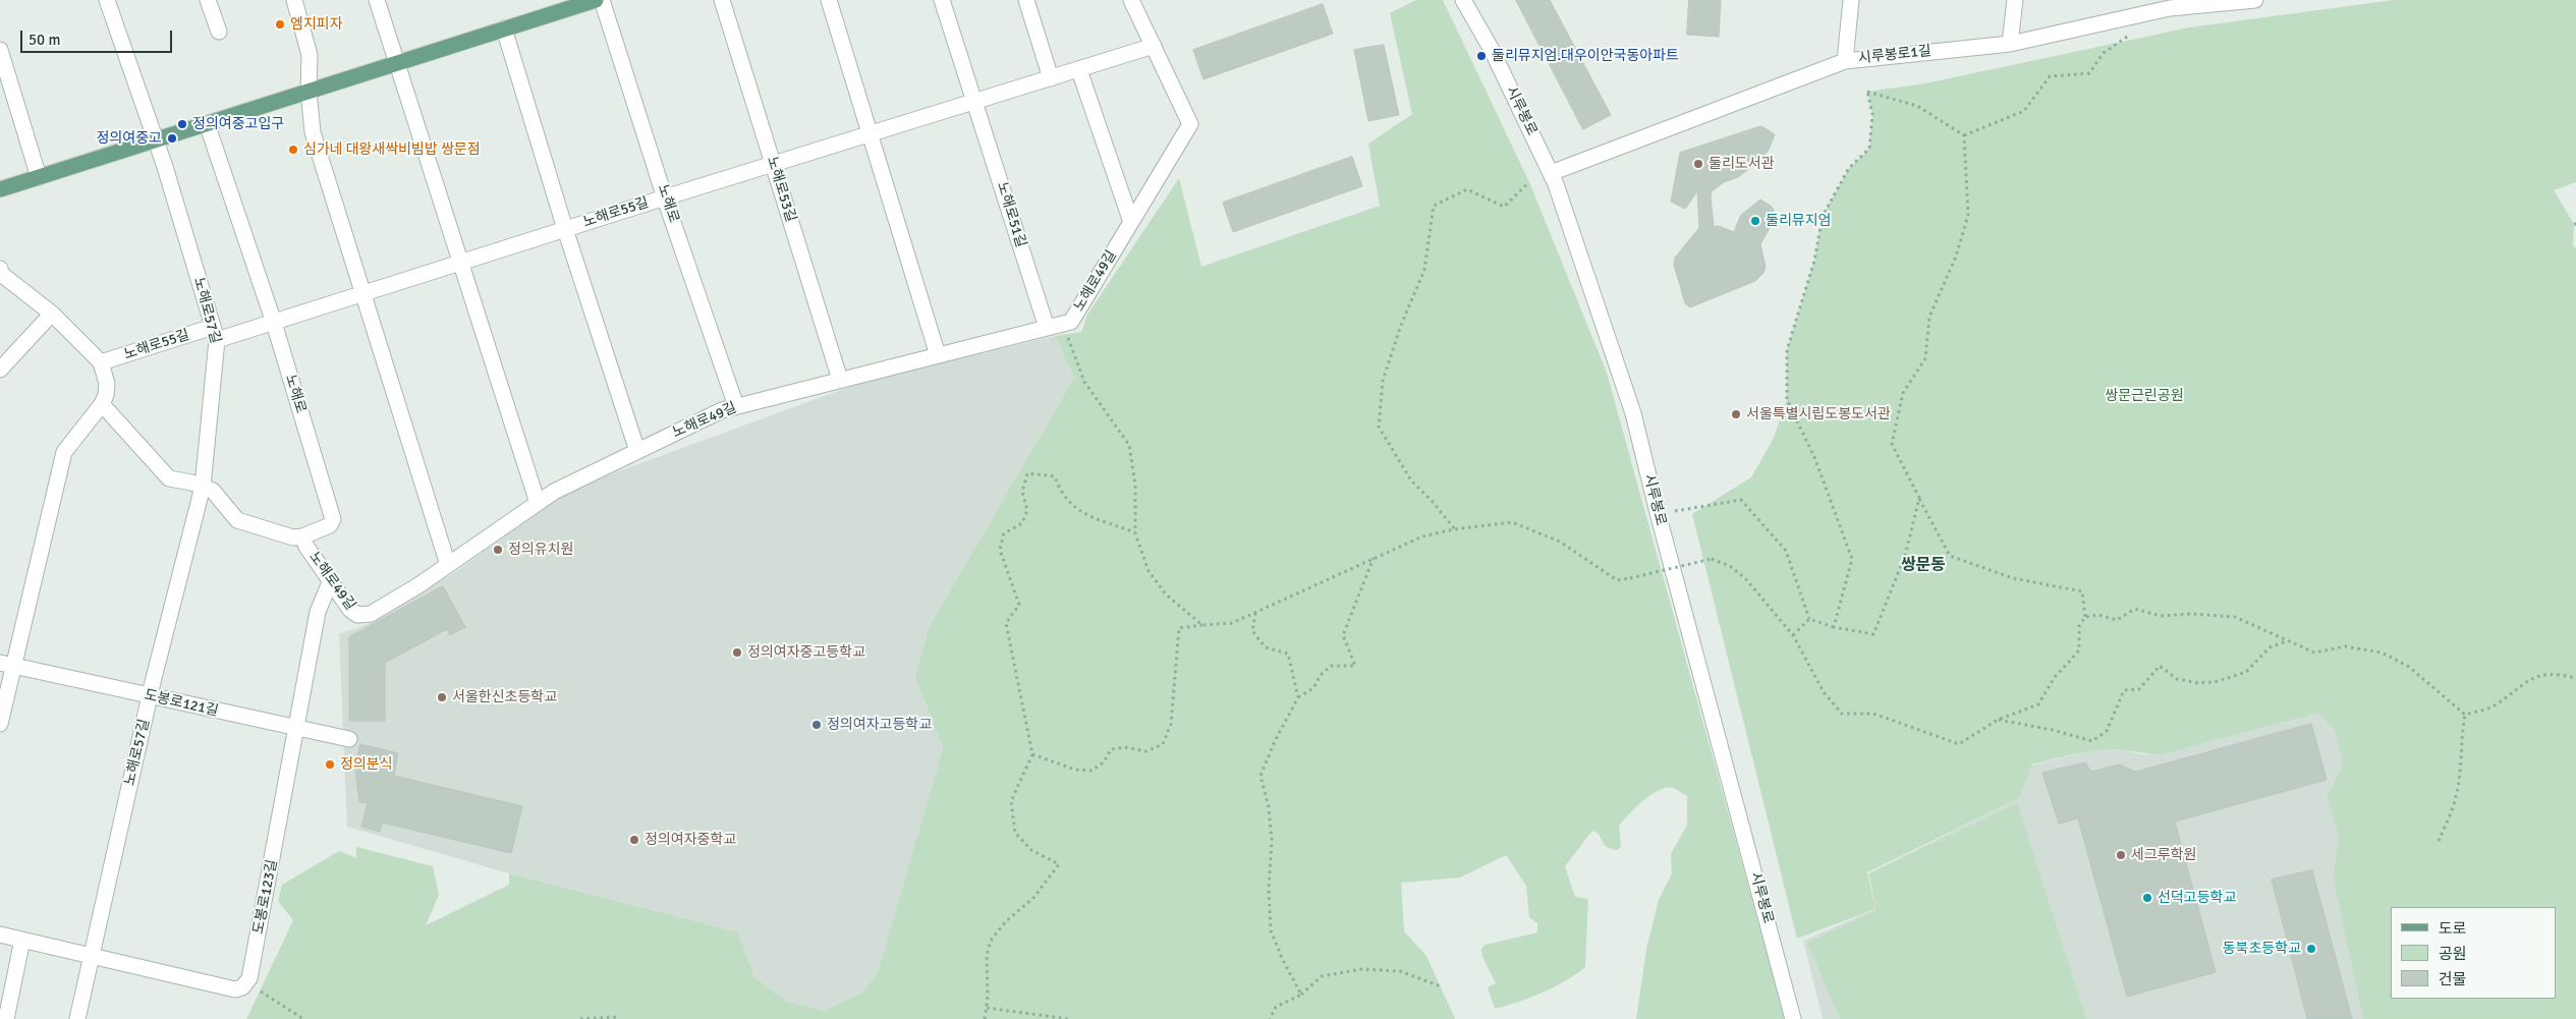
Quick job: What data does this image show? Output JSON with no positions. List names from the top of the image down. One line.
{"streets":{"street":["시루봉로1길","시루봉로","노해로53길","노해로","노해로55길","노해로51길","노해로49길","노해로57길","도봉로121길","도봉로123길"]},"crossings":[["시루봉로1길","시루봉로"],["노해로53길","노해로55길"],["노해로53길","노해로49길"],["노해로","노해로55길"],["노해로","노해로49길"],["노해로55길","노해로57길"],["노해로51길","노해로49길"],["노해로49길","도봉로123길"],["노해로57길","도봉로121길"],["도봉로121길","도봉로123길"]],"districts":["쌍문동"],"parks":["쌍문근린공원"],"places":["엠지피자","둘리뮤지엄.대우이안국동아파트","정의여중고입구","정의여중고","심가네 대왕새싹비빔밥 쌍문점","둘리도서관","둘리뮤지엄","서울특별시립도봉도서관","정의유치원","정의여자중고등학교","서울한신초등학교","정의여자고등학교","정의분식","정의여자중학교","세그루학원","선덕고등학교","동북초등학교"],"legend":["도로","공원","건물"],"scale_bar":"50 m"}
